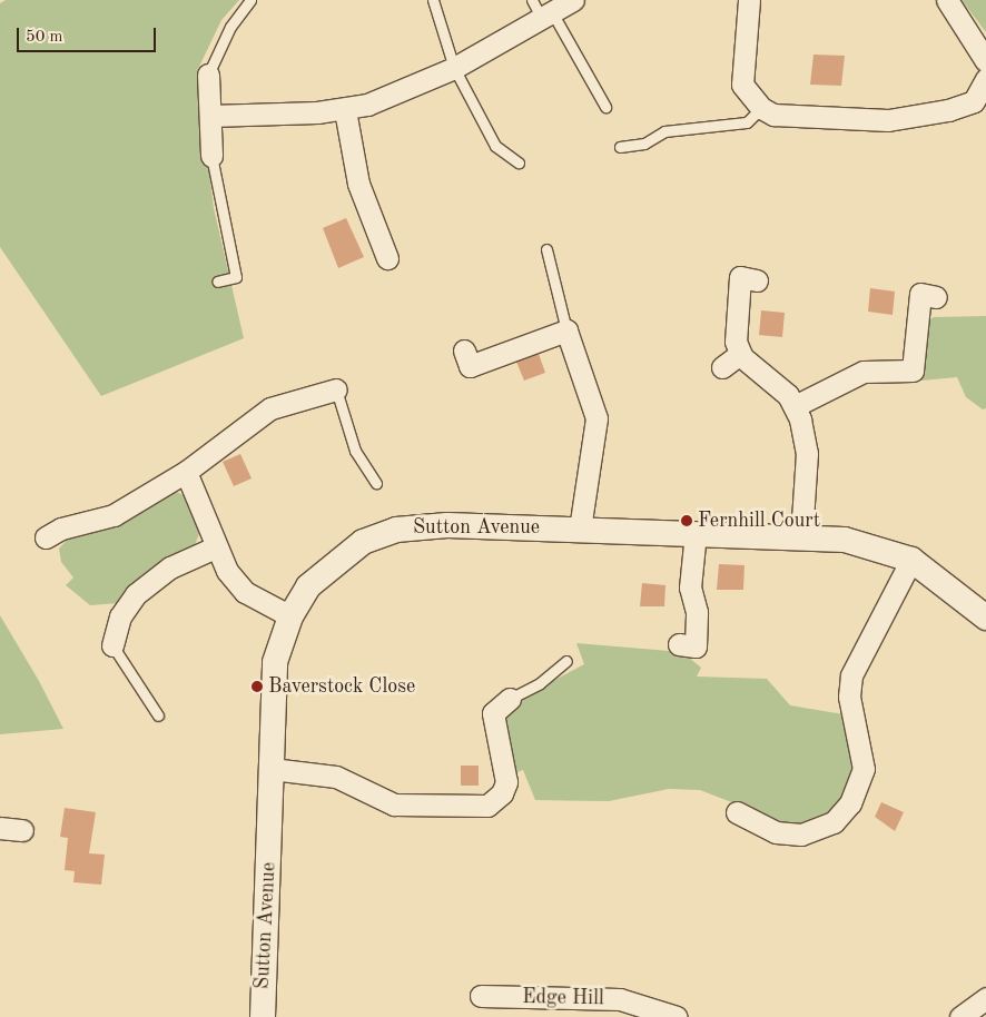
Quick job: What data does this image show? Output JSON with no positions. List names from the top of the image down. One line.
{"streets":{"street":["Sutton Avenue","Edge Hill"]},"places":["Fernhill Court","Baverstock Close"],"scale_bar":"50 m"}
